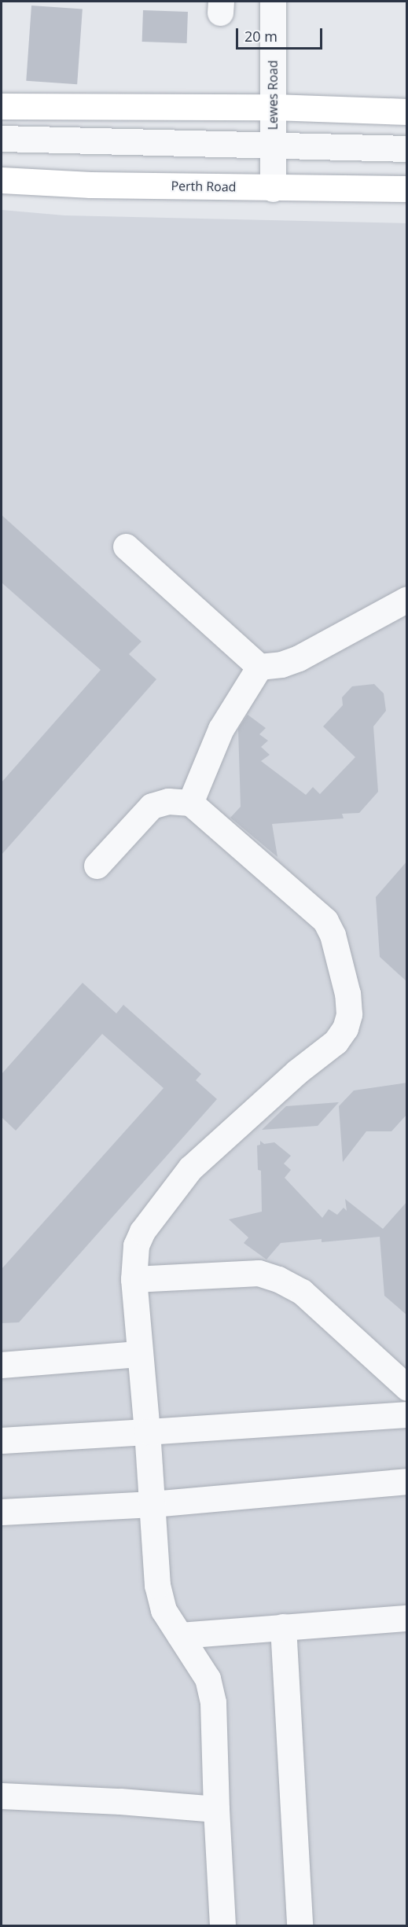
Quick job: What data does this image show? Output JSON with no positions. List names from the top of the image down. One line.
{"streets":{"main road":["Perth Road"],"street":["Lewes Road"]},"crossings":[["Lewes Road","Perth Road"]],"scale_bar":"20 m"}
